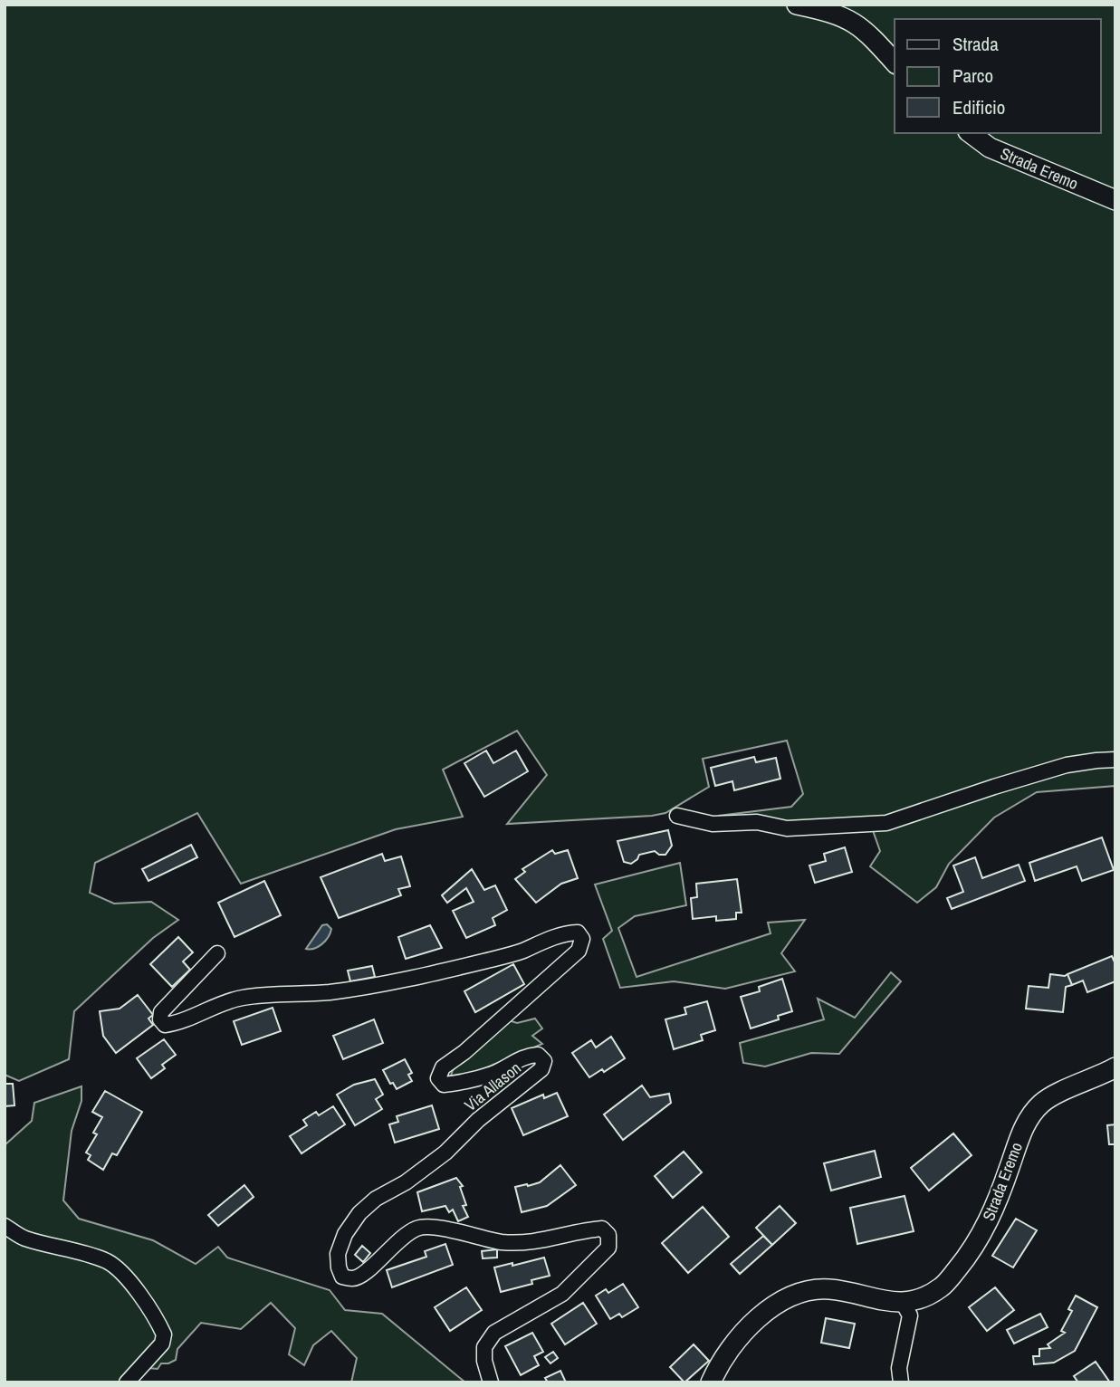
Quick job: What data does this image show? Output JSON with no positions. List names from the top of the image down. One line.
{"streets":{"main road":["Strada Eremo"],"street":["Via Allason"]},"legend":["Strada","Parco","Edificio"]}
